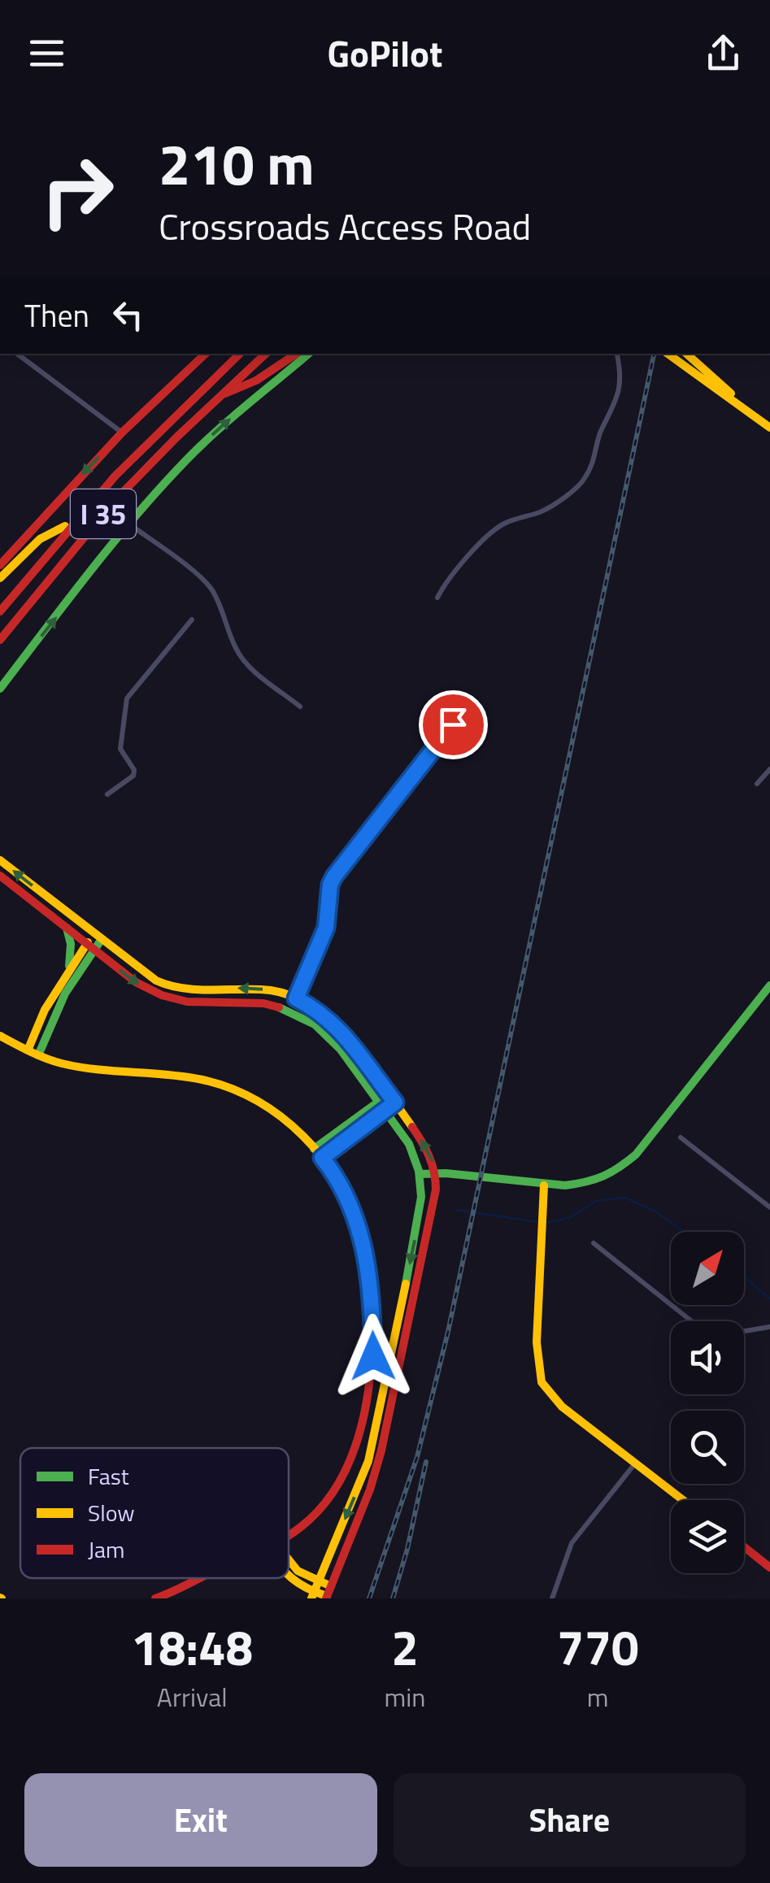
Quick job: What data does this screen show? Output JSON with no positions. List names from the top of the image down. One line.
{"streets":{"main road":["I 35"]},"legend":["Fast","Slow","Jam"],"north":"top right","page":{"header":"GoPilot","turn":["210 m","Crossroads Access Road"],"then":"Then","eta":["18:48","Arrival","2","min","770","m"],"buttons":["Exit","Share"]}}
